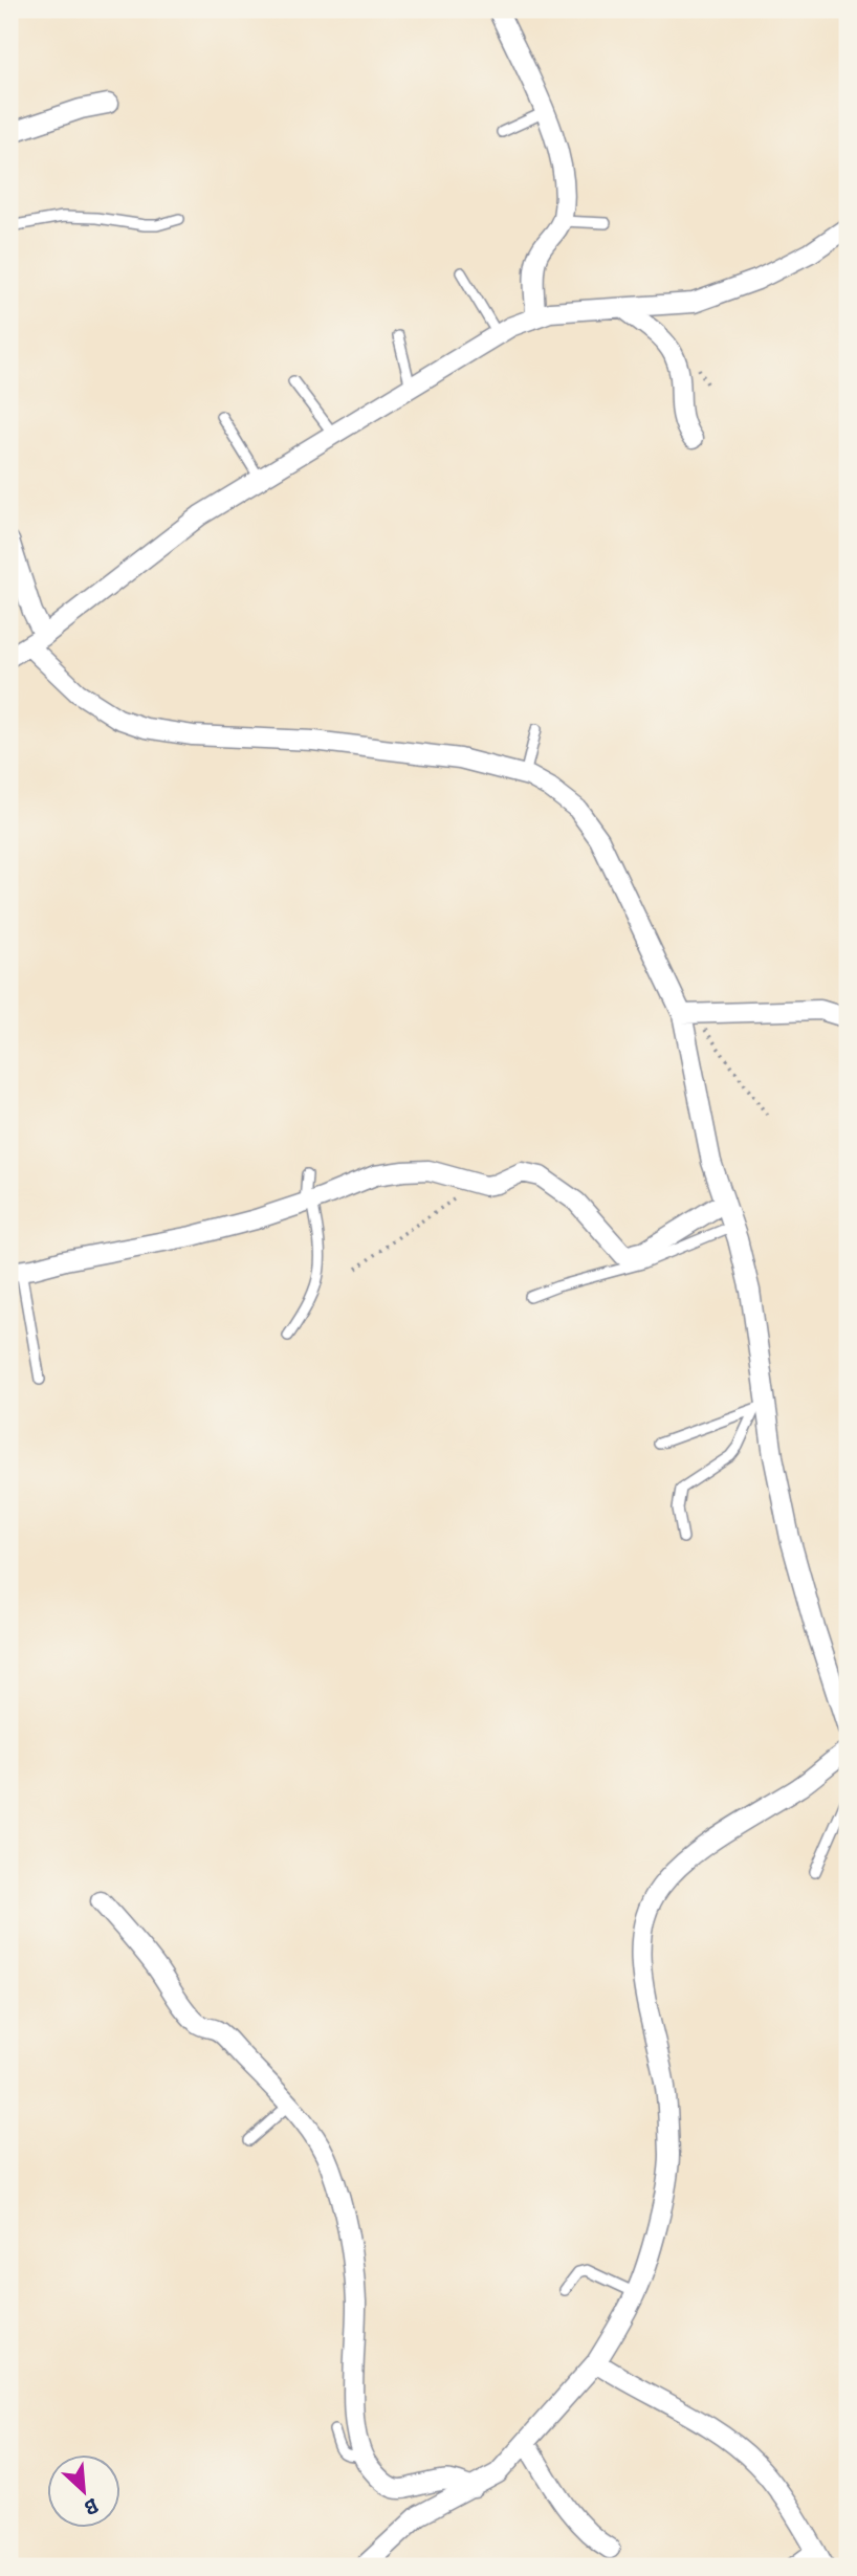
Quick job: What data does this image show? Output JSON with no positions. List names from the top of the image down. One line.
{"north":"bottom right"}
